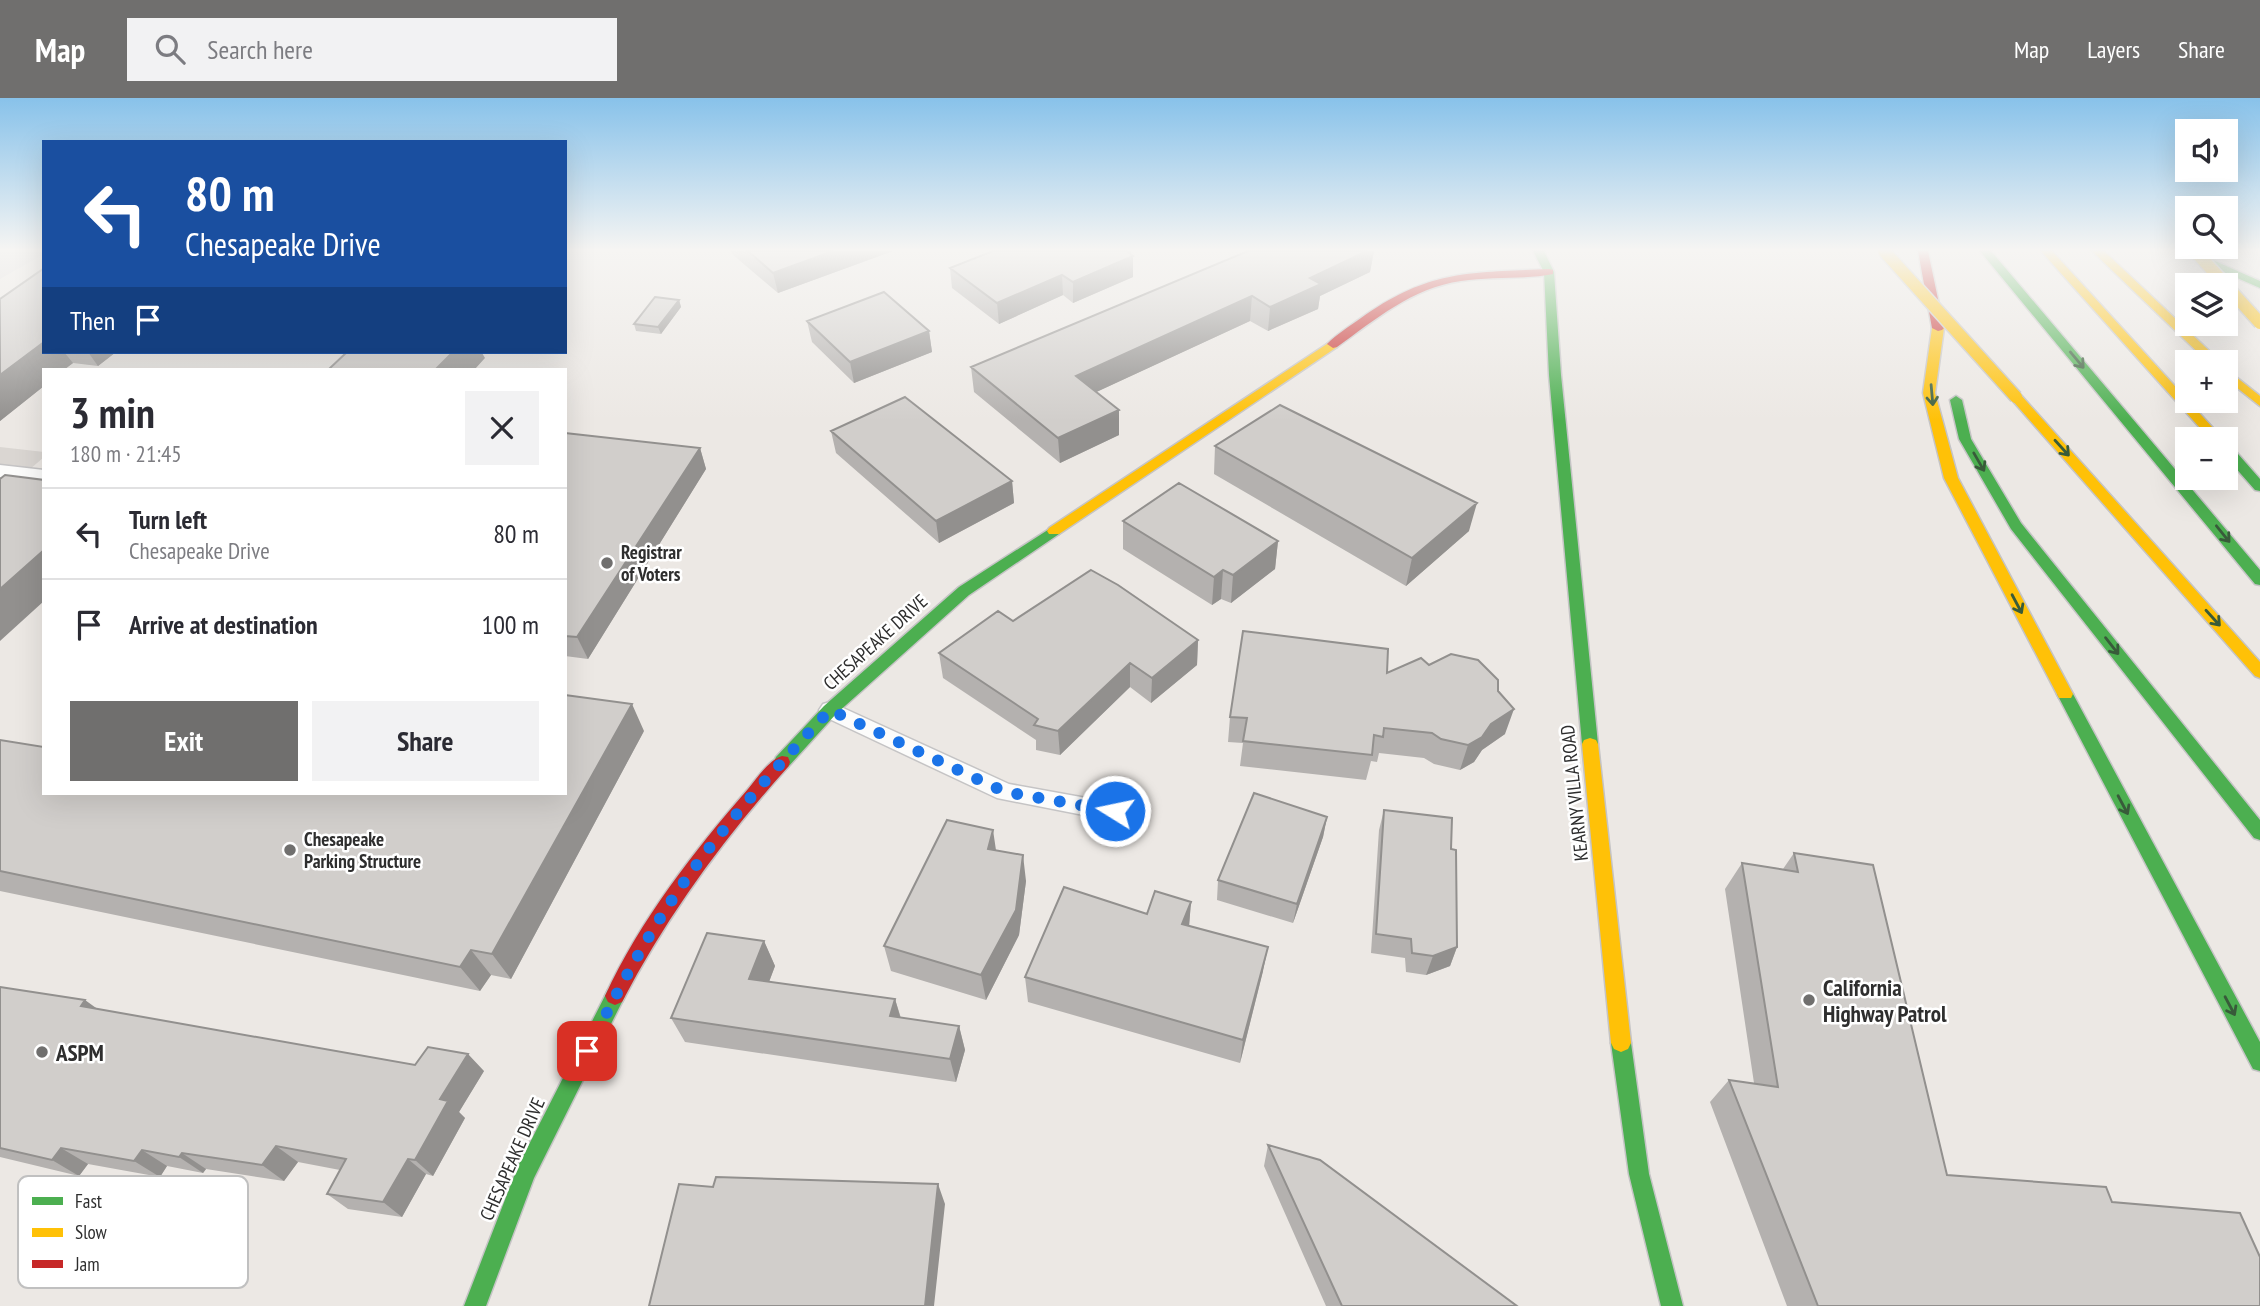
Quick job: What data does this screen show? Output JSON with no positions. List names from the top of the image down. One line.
{"streets":{"main road":["CHESAPEAKE DRIVE","KEARNY VILLA ROAD"]},"places":["Registrar of Voters","Chesapeake Parking Structure","California Highway Patrol","ASPM"],"legend":["Fast","Slow","Jam"],"page":{"header":"Map","search":"Search here","nav":["Map","Layers","Share"],"map_buttons":["+","−"],"turn":["80 m","Chesapeake Drive"],"then":"Then","heading":["3 min","180 m · 21:45"],"list":[{"name":"Turn left","note":"Chesapeake Drive","value":"80 m"},{"name":"Arrive at destination","value":"100 m"}],"buttons":["Exit","Share"]}}
